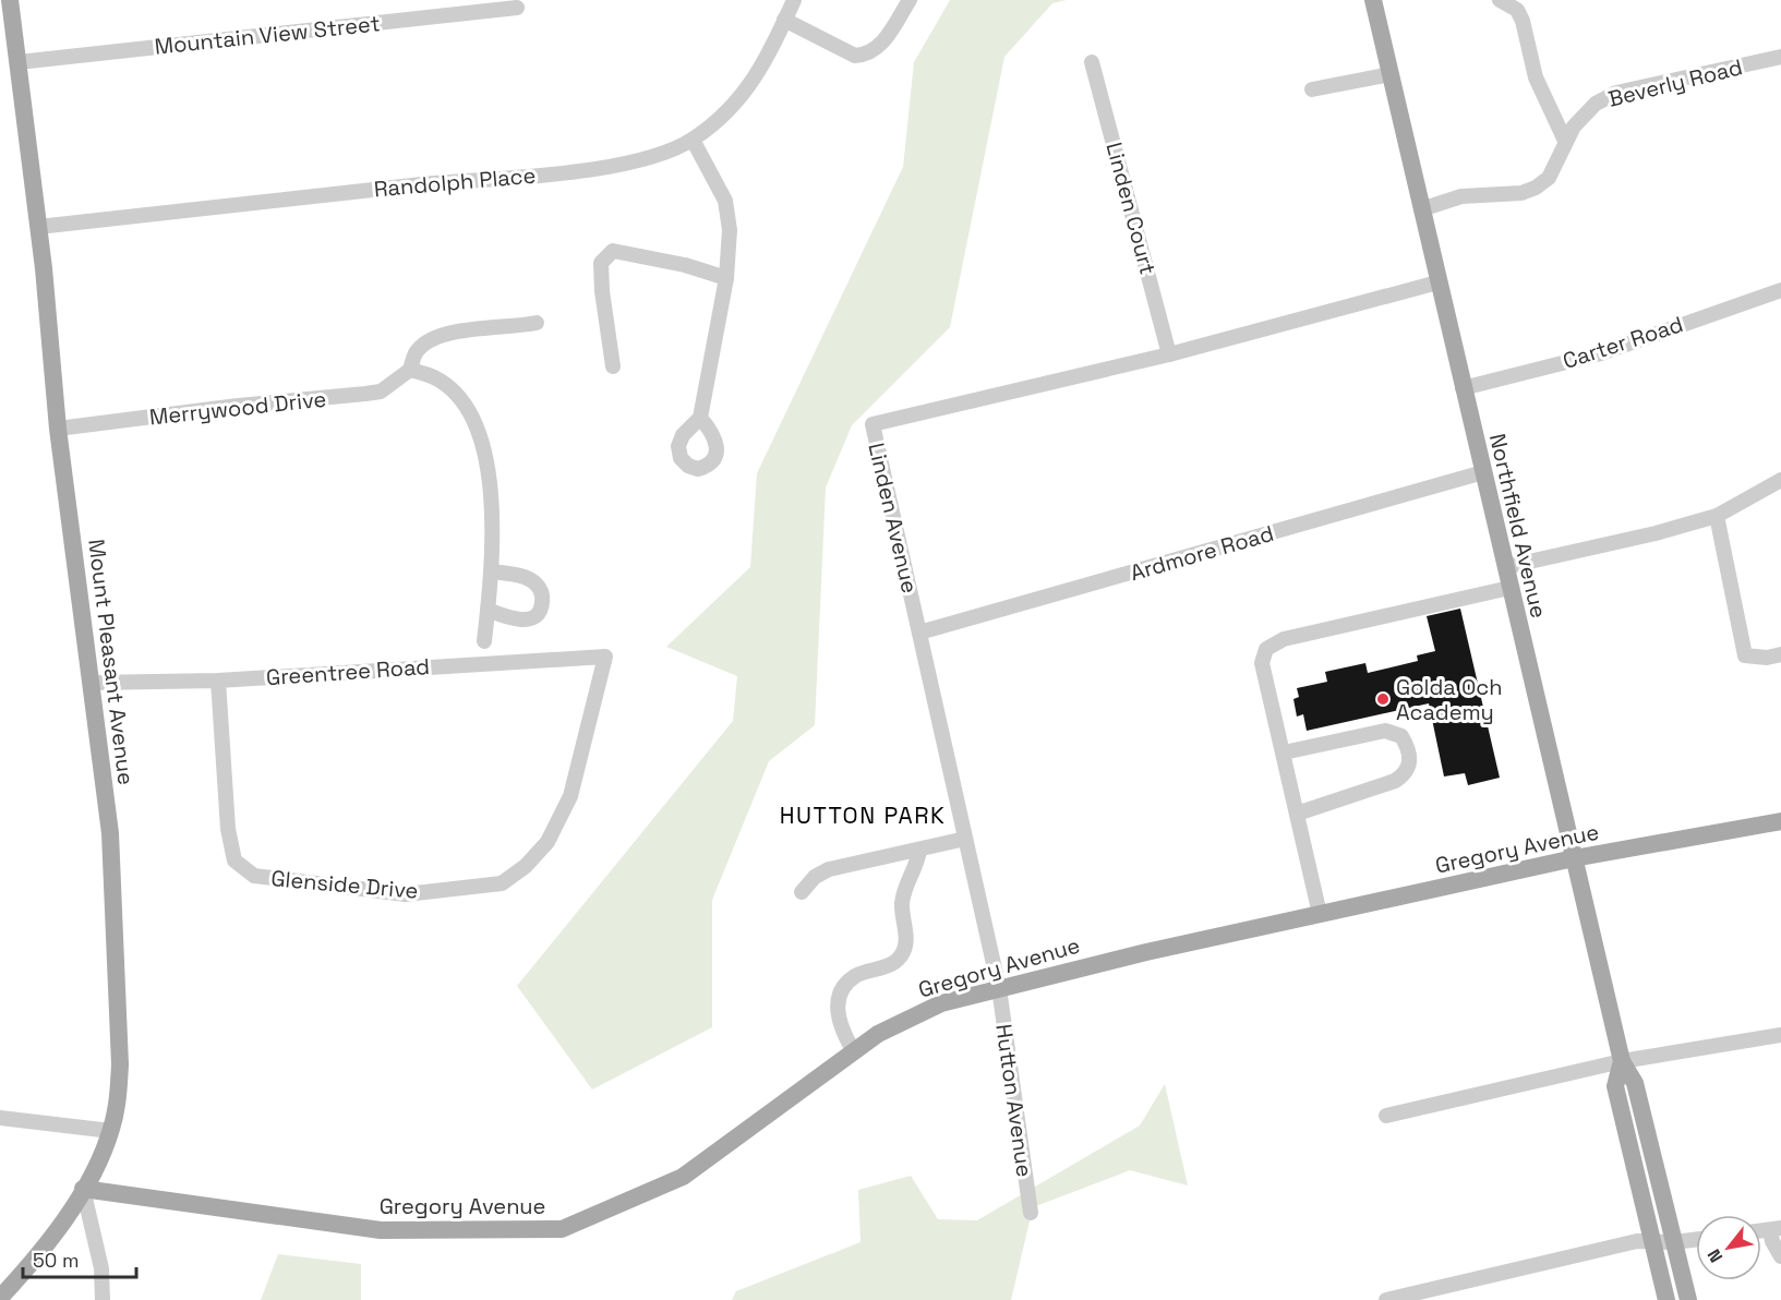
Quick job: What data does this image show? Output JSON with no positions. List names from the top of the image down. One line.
{"streets":{"main road":["Northfield Avenue","Mount Pleasant Avenue","Gregory Avenue"],"street":["Mountain View Street","Beverly Road","Randolph Place","Linden Court","Carter Road","Merrywood Drive","Linden Avenue","Ardmore Road","Greentree Road","Glenside Drive","Hutton Avenue"]},"crossings":[["Mountain View Street","Mount Pleasant Avenue"],["Beverly Road","Northfield Avenue"],["Randolph Place","Mount Pleasant Avenue"],["Linden Court","Linden Avenue"],["Carter Road","Northfield Avenue"],["Merrywood Drive","Mount Pleasant Avenue"],["Linden Avenue","Northfield Avenue"],["Linden Avenue","Ardmore Road"],["Linden Avenue","Gregory Avenue"],["Linden Avenue","Hutton Avenue"],["Northfield Avenue","Ardmore Road"],["Northfield Avenue","Gregory Avenue"],["Mount Pleasant Avenue","Greentree Road"],["Mount Pleasant Avenue","Gregory Avenue"],["Greentree Road","Glenside Drive"],["Gregory Avenue","Hutton Avenue"]],"districts":["HUTTON PARK"],"places":["Golda Och Academy"],"scale_bar":"50 m","north":"bottom left"}
